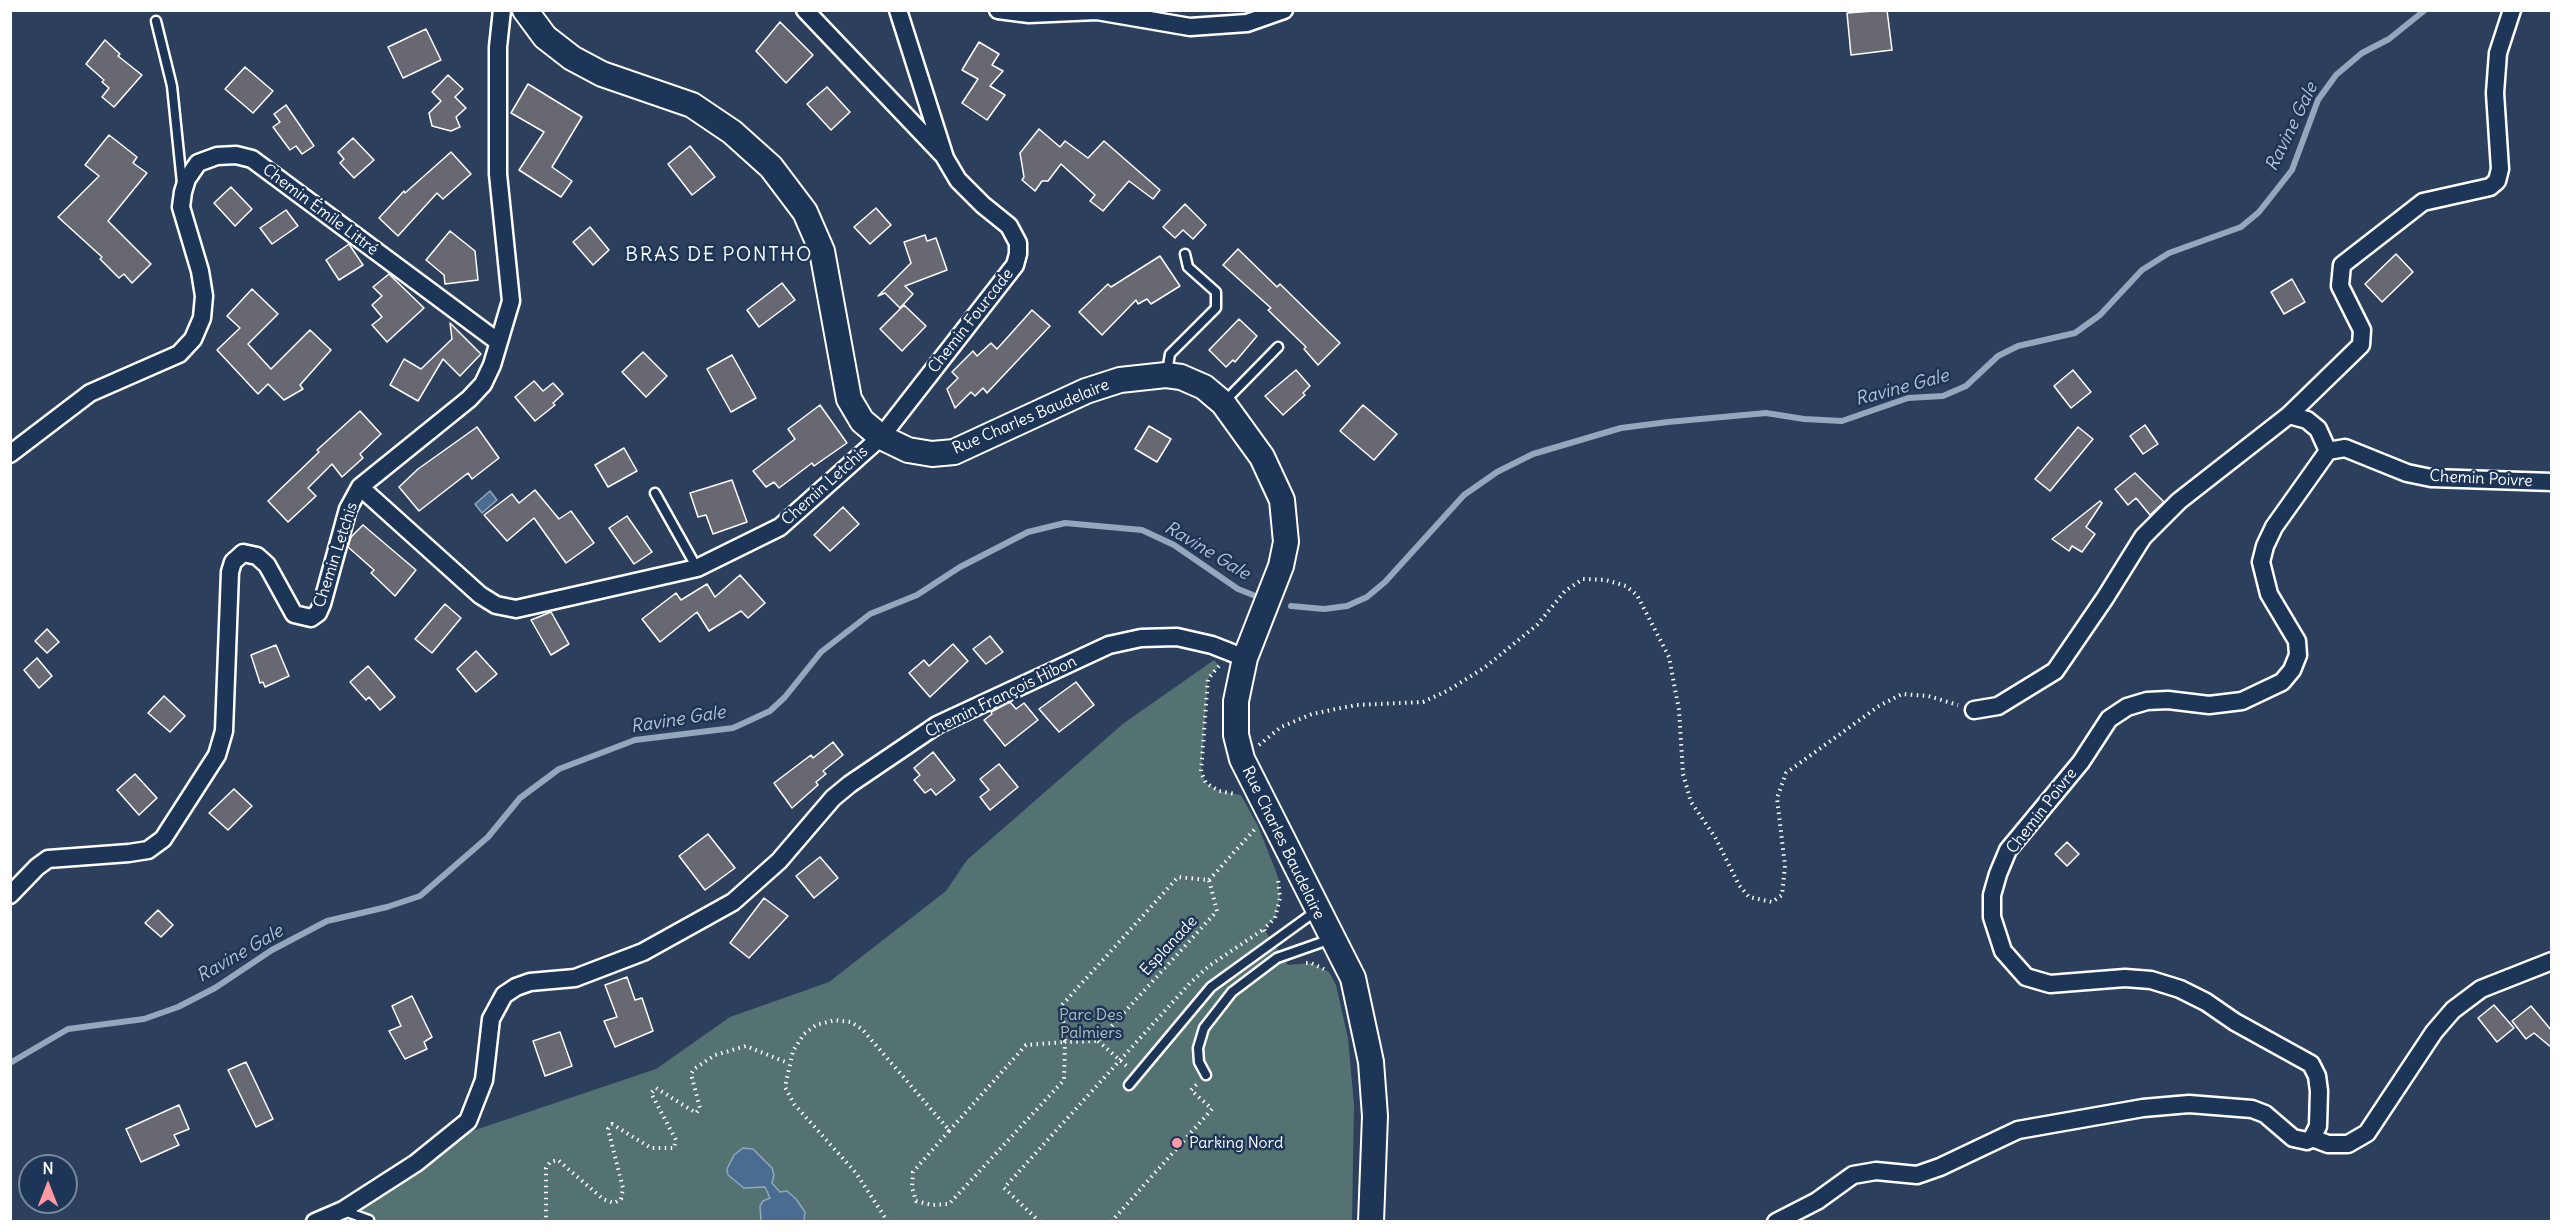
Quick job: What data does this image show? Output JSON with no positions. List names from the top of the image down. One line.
{"streets":{"main road":["Rue Charles Baudelaire"],"street":["Chemin Émile Littré","Chemin Fourcade","Chemin Poivre","Chemin Letchis","Chemin François Hibon"],"path":["Esplanade"]},"crossings":[["Chemin Fourcade","Rue Charles Baudelaire"],["Chemin Fourcade","Chemin Letchis"],["Rue Charles Baudelaire","Chemin Letchis"],["Rue Charles Baudelaire","Chemin François Hibon"]],"districts":["BRAS DE PONTHO"],"water":["Ravine Gale"],"parks":["Parc Des Palmiers"],"places":["Parking Nord"],"north":"top"}
